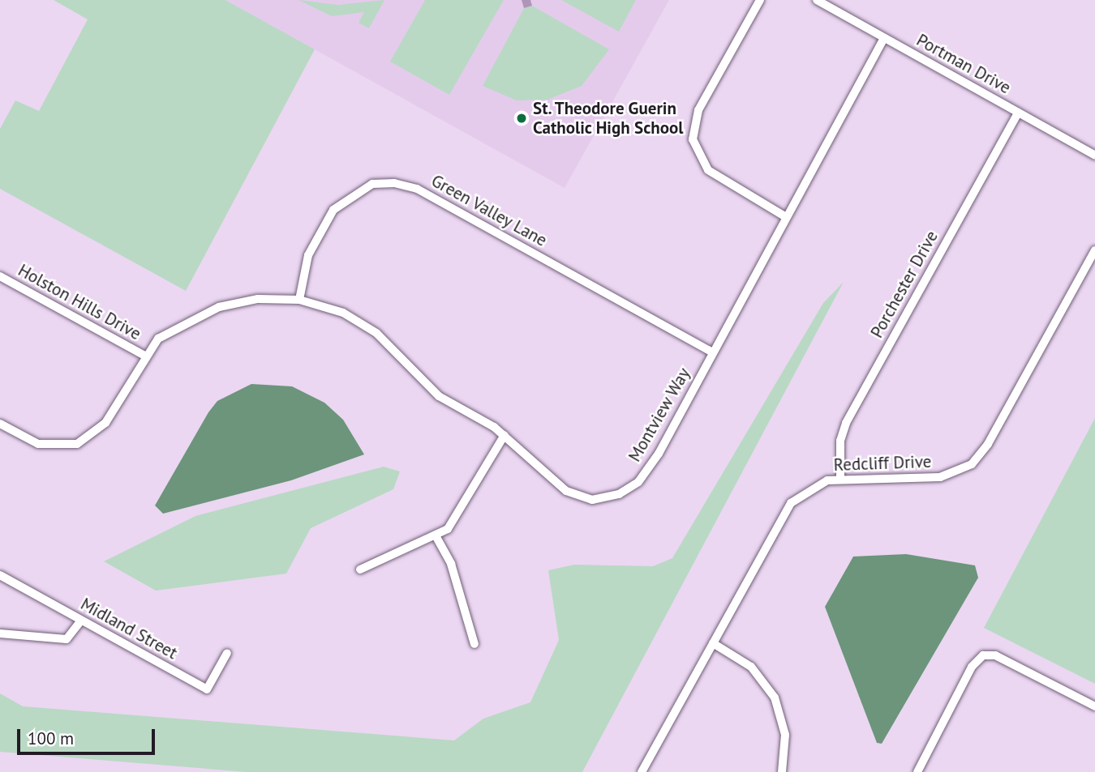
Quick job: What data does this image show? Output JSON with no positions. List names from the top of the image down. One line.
{"streets":{"street":["Portman Drive","Green Valley Lane","Porchester Drive","Holston Hills Drive","Montview Way","Redcliff Drive","Midland Street"]},"crossings":[["Portman Drive","Porchester Drive"],["Portman Drive","Montview Way"],["Green Valley Lane","Montview Way"],["Porchester Drive","Redcliff Drive"],["Holston Hills Drive","Montview Way"]],"places":["St. Theodore Guerin Catholic High School"],"scale_bar":"100 m"}
